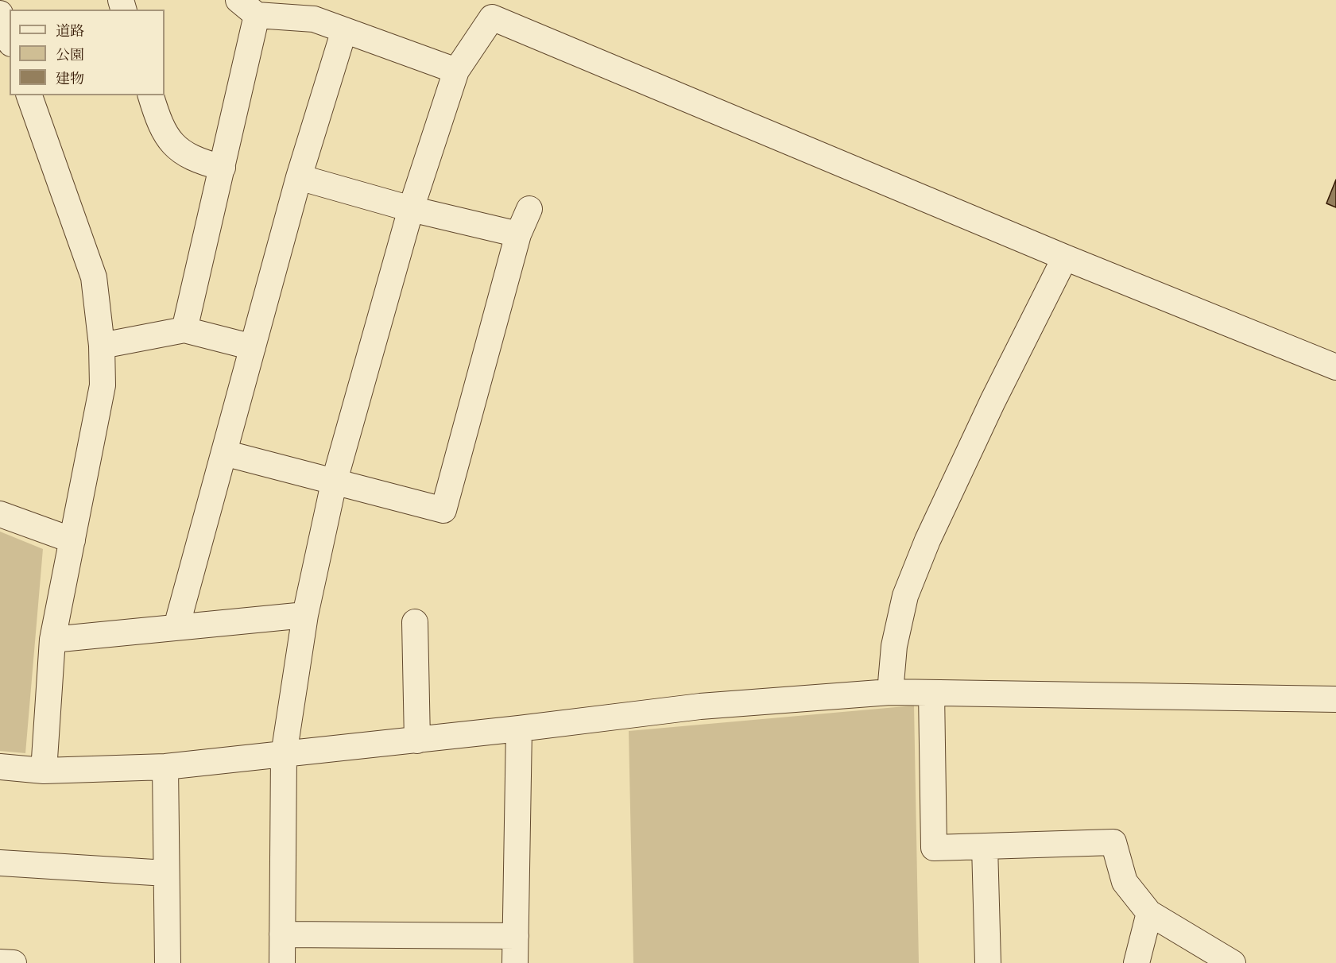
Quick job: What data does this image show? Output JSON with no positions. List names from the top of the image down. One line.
{"legend":["道路","公園","建物"]}
